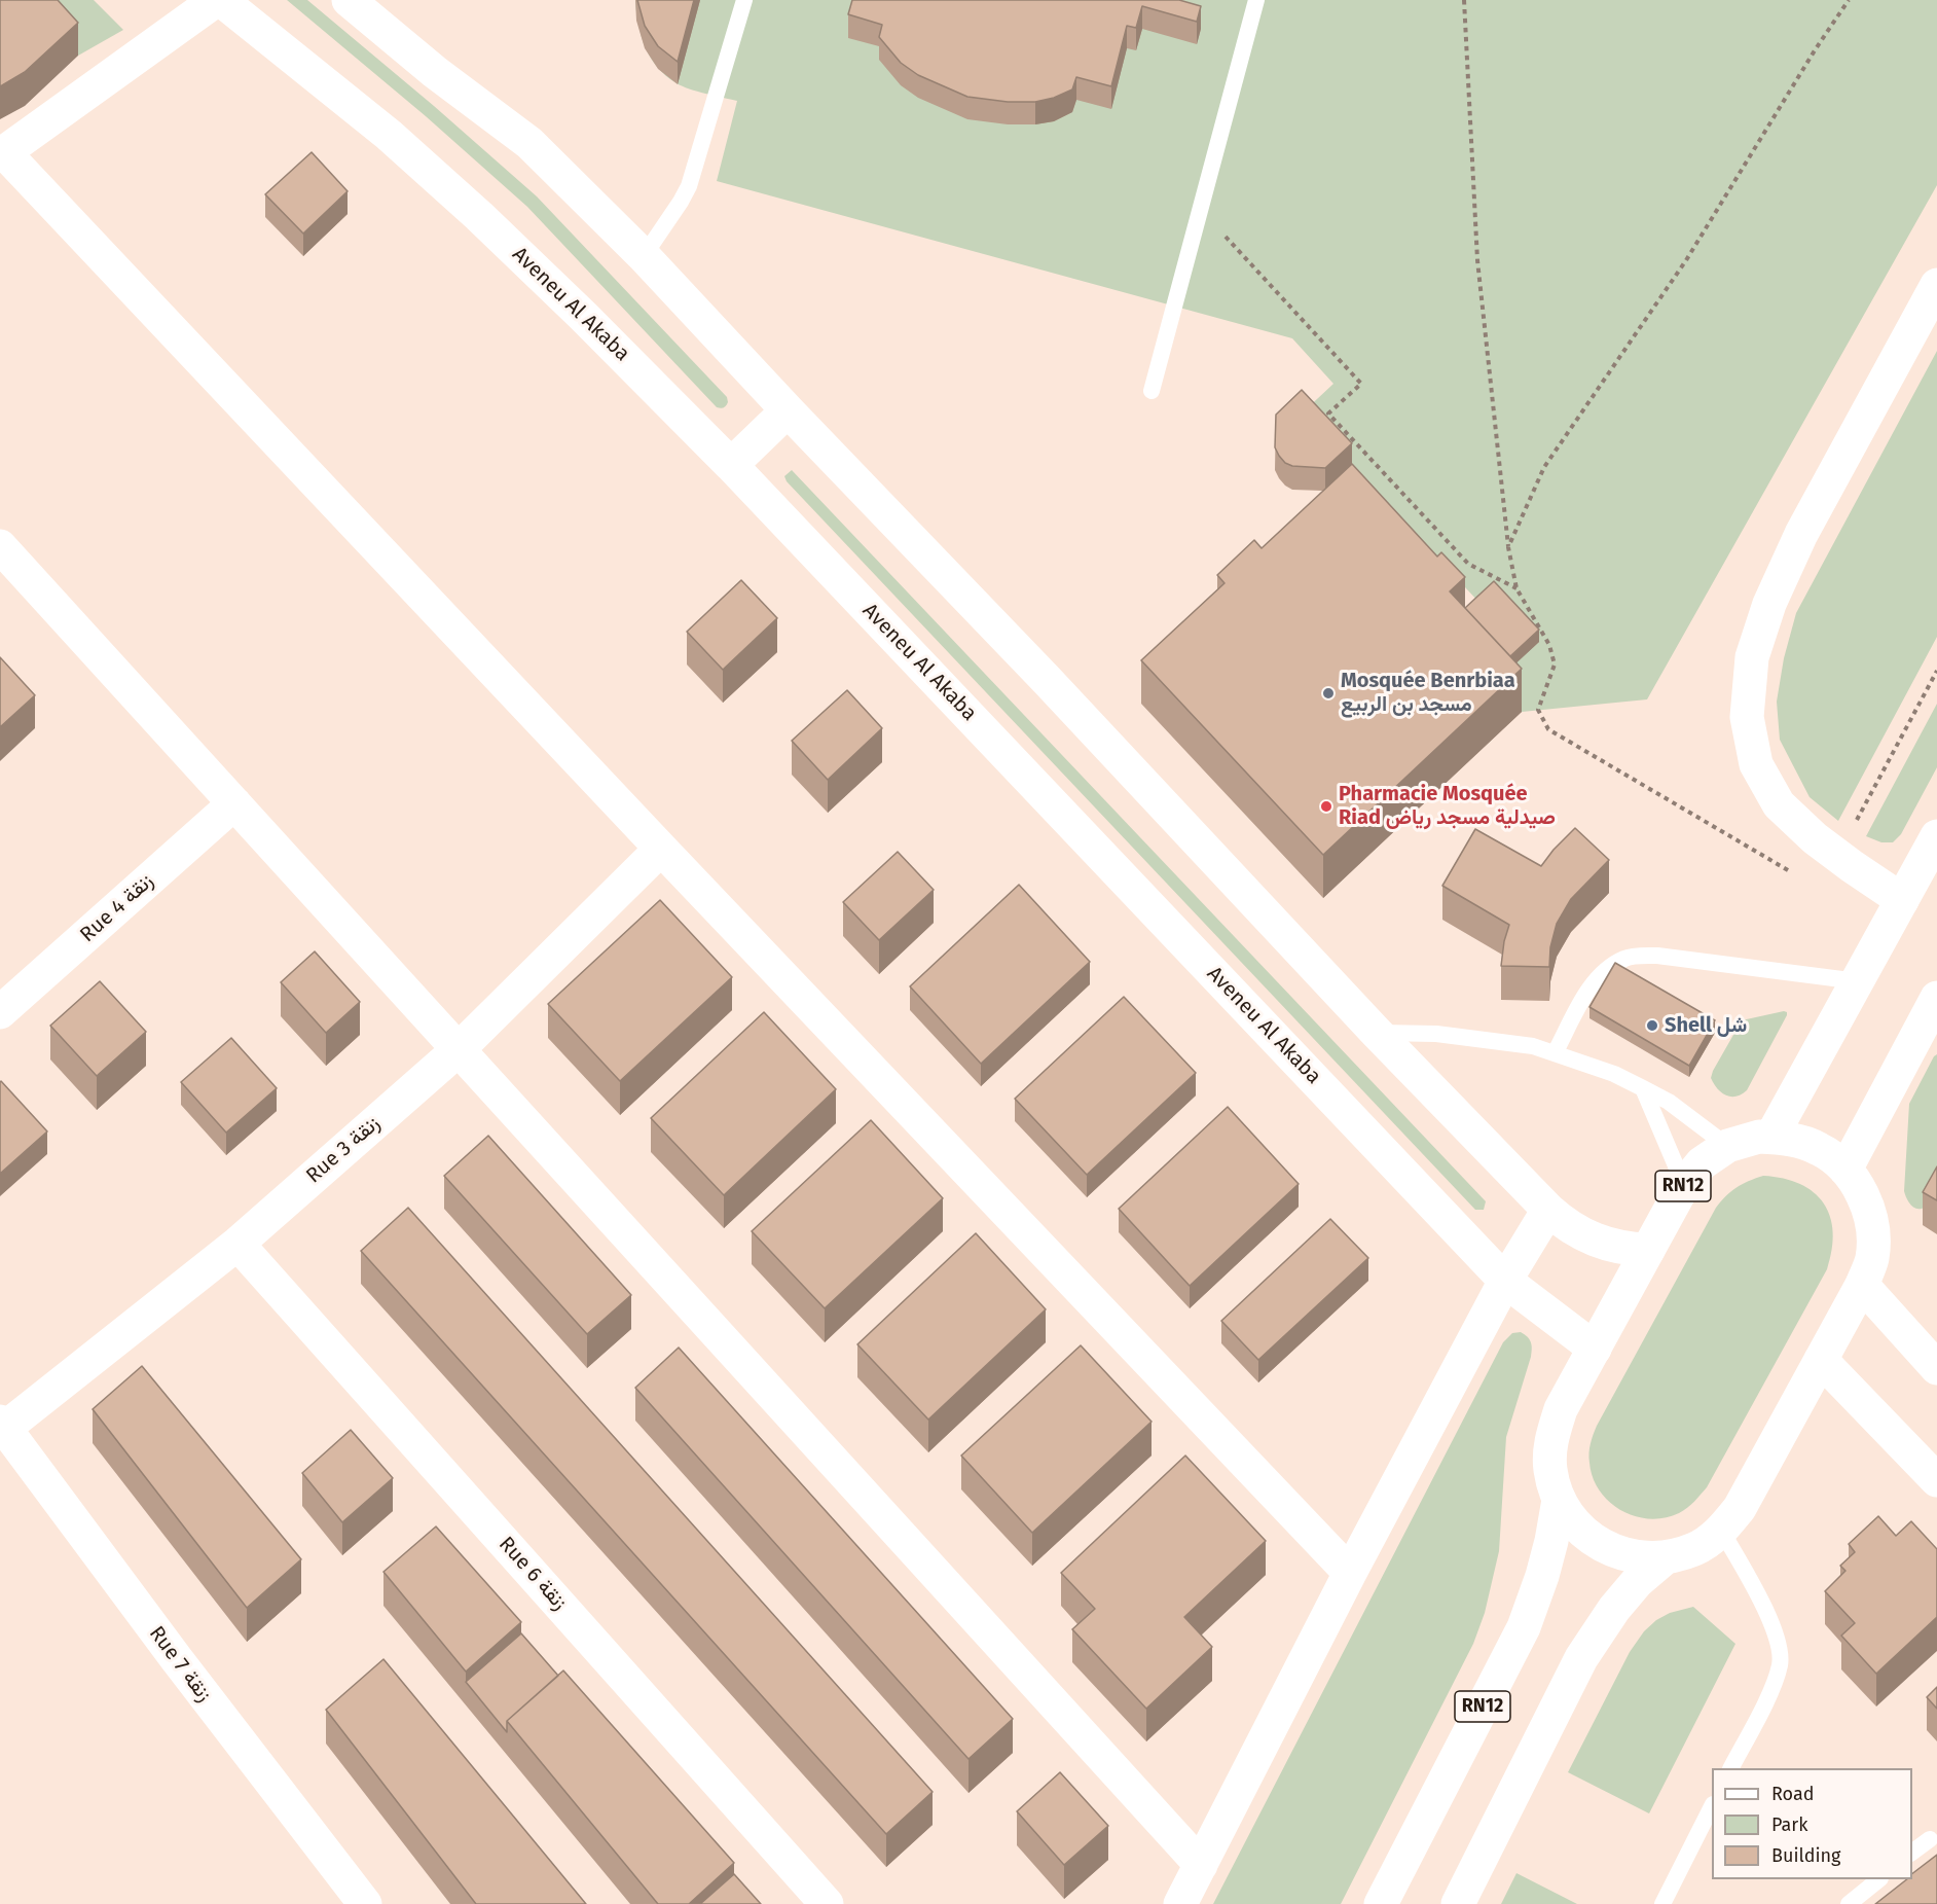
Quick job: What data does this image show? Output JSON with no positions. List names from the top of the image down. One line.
{"streets":{"street":["Aveneu Al Akaba","Rue 4 زنقة","Rue 3 زنقة","RN12","Rue 6 زنقة","Rue 7 زنقة"]},"crossings":[["Aveneu Al Akaba","RN12"],["Rue 3 زنقة","Rue 6 زنقة"],["Rue 3 زنقة","Rue 7 زنقة"]],"places":["Mosquée Benrbiaa مسجد بن الربيع","Pharmacie Mosquée Riad صيدلية مسجد رياض","Shell شل"],"legend":["Road","Park","Building"]}
